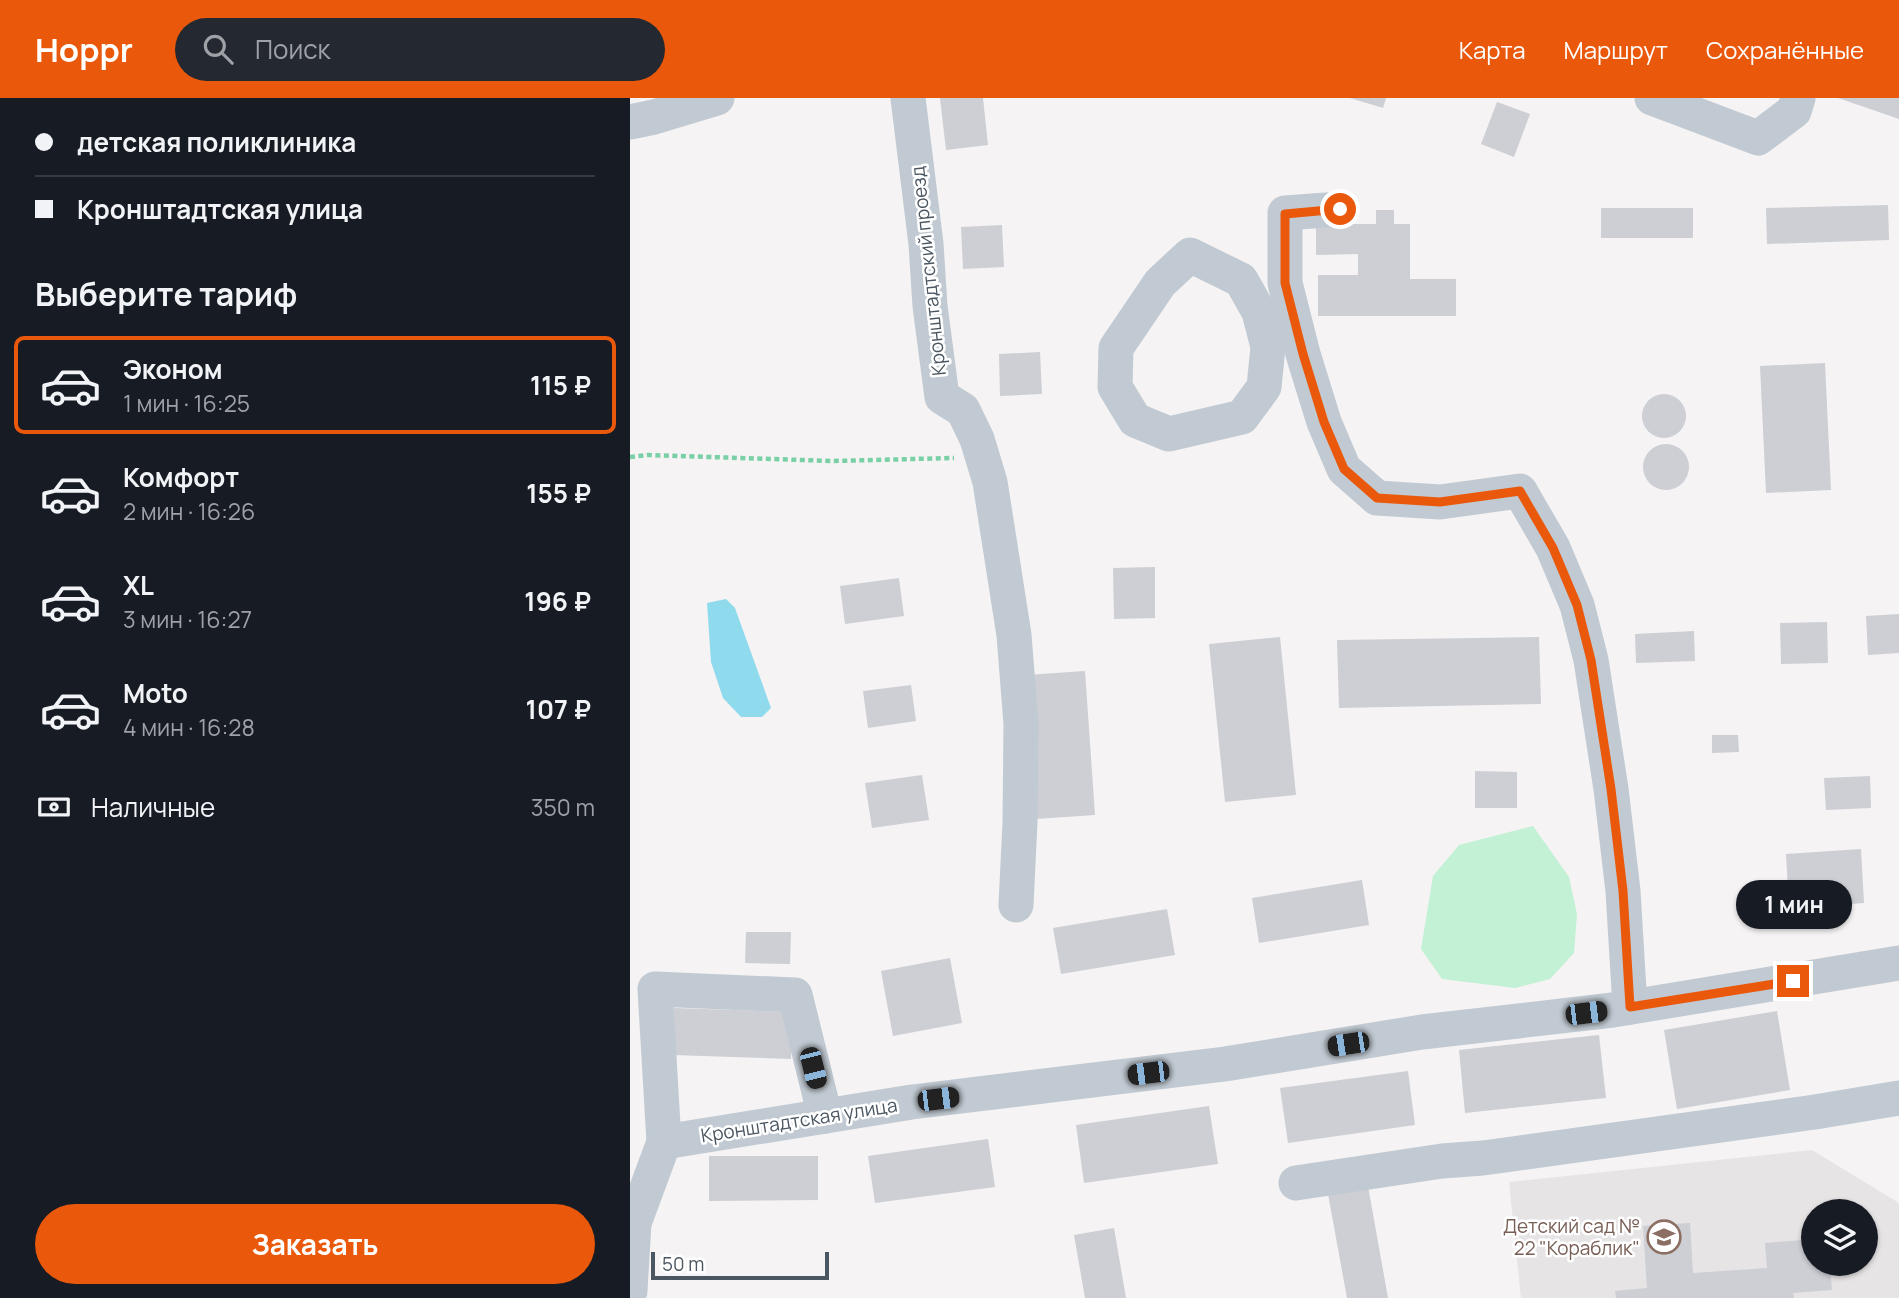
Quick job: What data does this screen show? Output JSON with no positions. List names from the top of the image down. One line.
{"streets":{"street":["Кронштадтский проезд","Кронштадтская улица"]},"places":{"school or university":["Детский сад № 22 \"Кораблик\""]},"scale_bar":"50 m","page":{"header":"Hoppr","search":"Поиск","nav":["Карта","Маршрут","Сохранённые"],"banner":["детская поликлиника","Кронштадтская улица"],"heading":"Выберите тариф","list":[{"name":"Эконом","note":"1 мин · 16:25","value":"115 ₽"},{"name":"Комфорт","note":"2 мин · 16:26","value":"155 ₽"},{"name":"XL","note":"3 мин · 16:27","value":"196 ₽"},{"name":"Moto","note":"4 мин · 16:28","value":"107 ₽"}],"pay":["Наличные","350 m"],"bubble":"1 мин","buttons":"Заказать","scale":"50 m"}}
